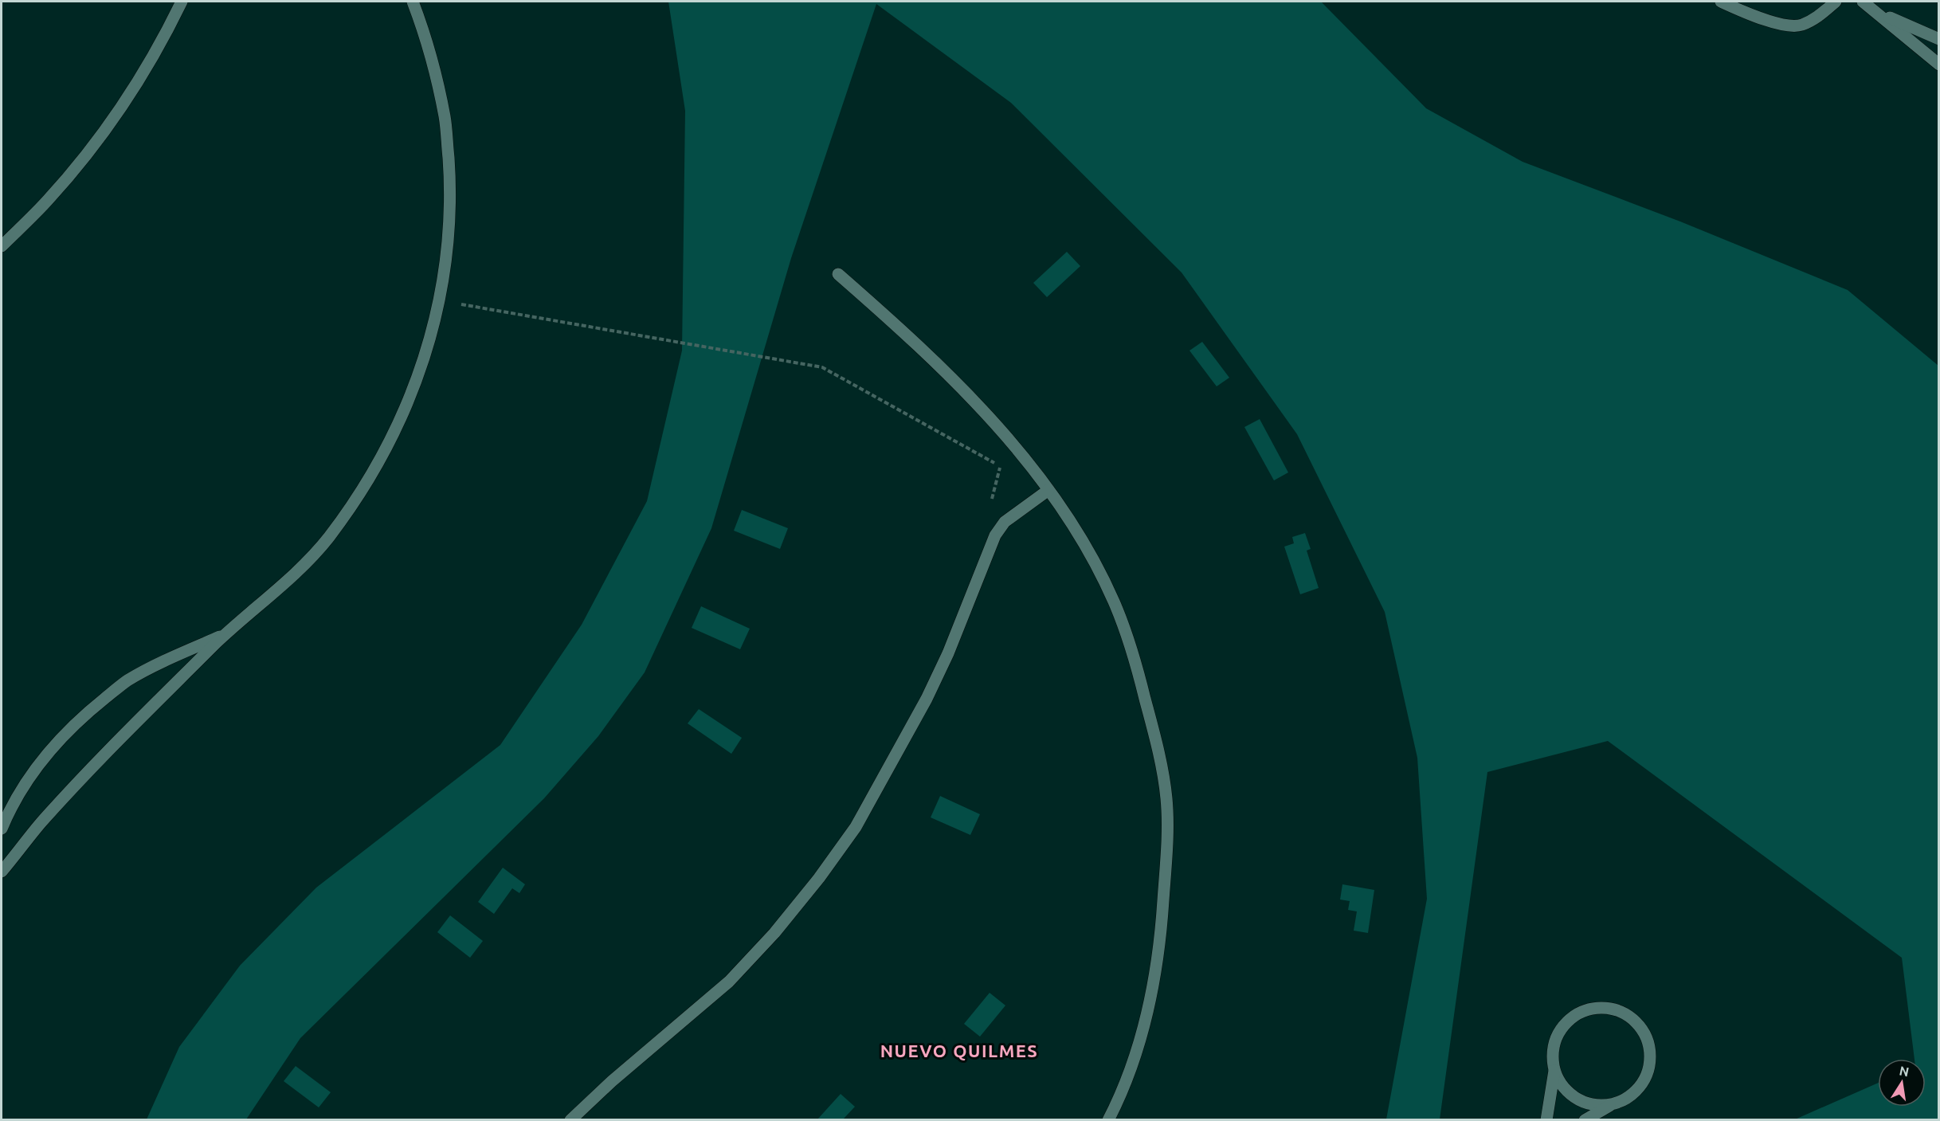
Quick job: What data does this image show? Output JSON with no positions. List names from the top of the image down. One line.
{"districts":["NUEVO QUILMES"],"north":"top"}
